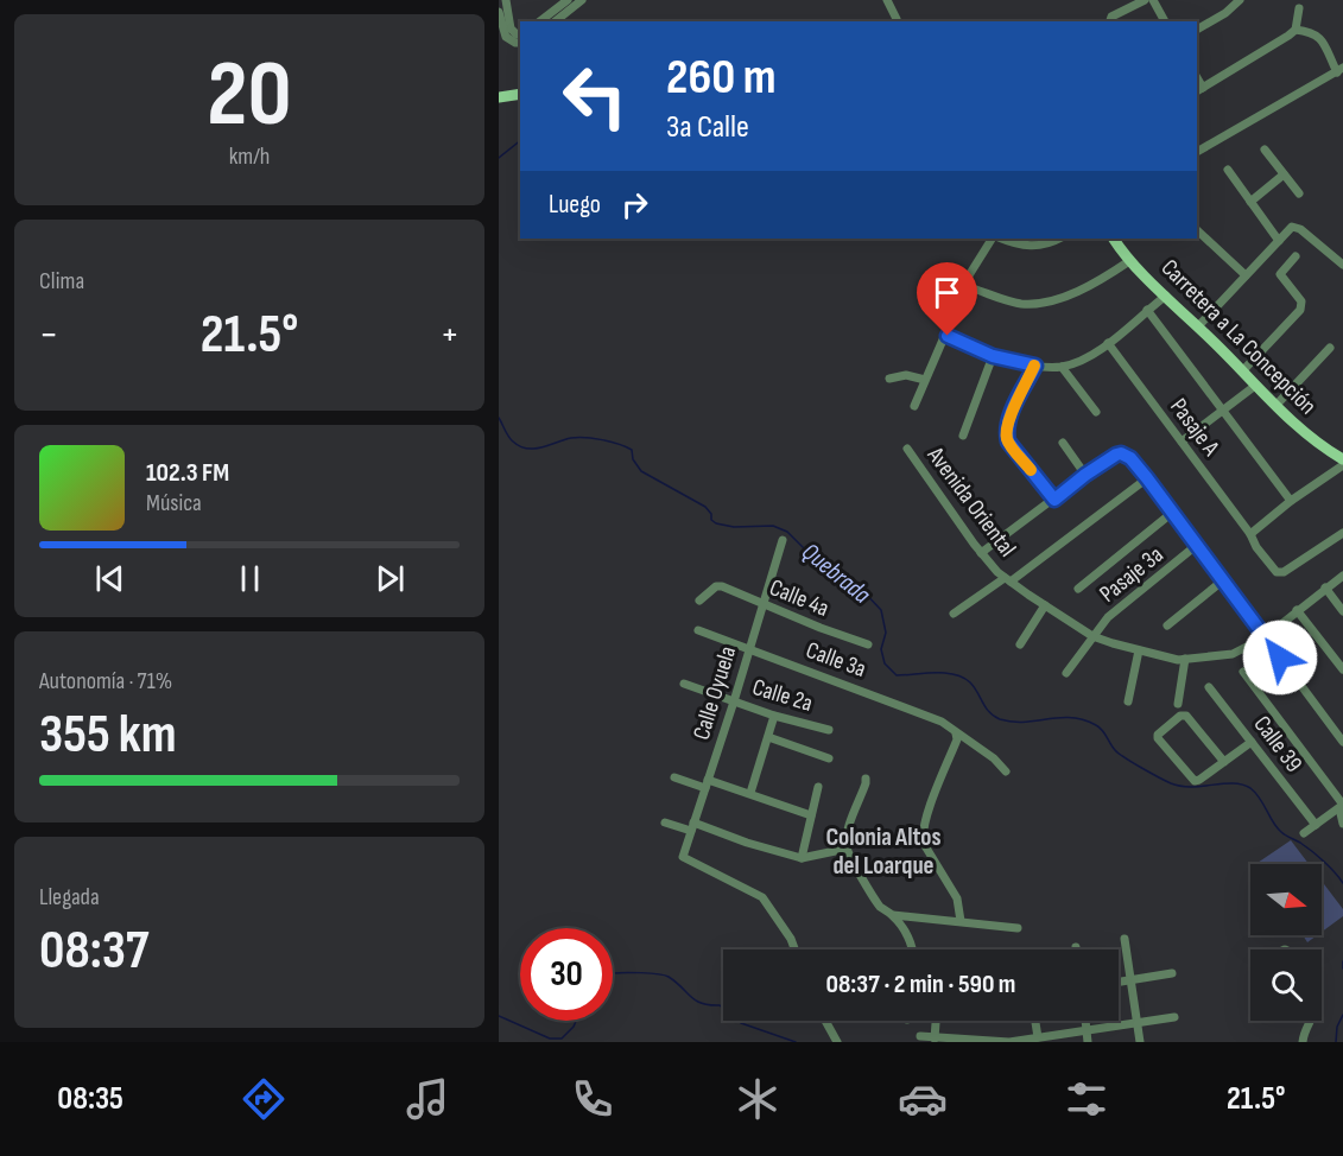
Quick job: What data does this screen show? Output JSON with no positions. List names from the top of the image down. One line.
{"streets":{"main road":["Carretera a La Concepción"],"street":["Pasaje A","Avenida Oriental","Pasaje 3a","Calle 4a","Calle 3a","Calle Oyuela","Calle 2a","Calle 39"]},"crossings":[["Avenida Oriental","Pasaje 3a"],["Calle 4a","Calle Oyuela"],["Calle 3a","Calle Oyuela"],["Calle Oyuela","Calle 2a"]],"districts":["Colonia Altos del Loarque"],"water":["Quebrada"],"north":"right","page":{"tile":[["20","km/h"],"Clima",["Autonomía · 71%","355 km"],["Llegada","08:37"]],"turn":["260 m","3a Calle"],"then":"Luego","heat":["−","21.5°","+"],"song":["102.3 FM","Música"],"limit":"30","trip":"08:37 · 2 min · 590 m","tabs":["08:35","21.5°"]}}
